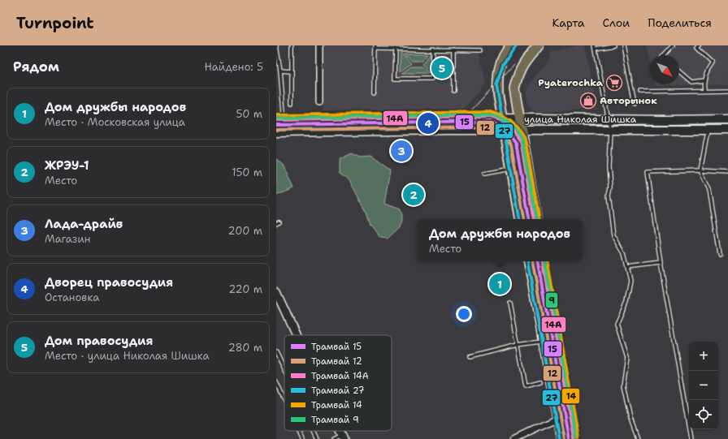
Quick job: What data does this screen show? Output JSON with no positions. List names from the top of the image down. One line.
{"streets":{"main road":["улица Николая Шишка"]},"places":{"supermarket":["Pyaterochka"],"shop":["Авторынок"]},"lines":["tram line 27","tram line 14","tram line 9","tram line 14А","tram line 15","tram line 12"],"legend":["Трамвай 15","Трамвай 12","Трамвай 14А","Трамвай 27","Трамвай 14","Трамвай 9"],"north":"bottom right","page":{"header":"Turnpoint","nav":["Карта","Слои","Поделиться"],"heading":["Рядом","Найдено: 5"],"pins":["5","4","3","2","1"],"list":[{"mark":"1","name":"Дом дружбы народов","note":"Место · Московская улица","value":"50 m"},{"mark":"2","name":"ЖРЭУ-1","note":"Место","value":"150 m"},{"mark":"3","name":"Лада-драйв","note":"Магазин","value":"200 m"},{"mark":"4","name":"Дворец правосудия","note":"Остановка","value":"220 m"},{"mark":"5","name":"Дом правосудия","note":"Место · улица Николая Шишка","value":"280 m"}],"popup":["Дом дружбы народов","Место"],"map_buttons":["+","−"]}}
